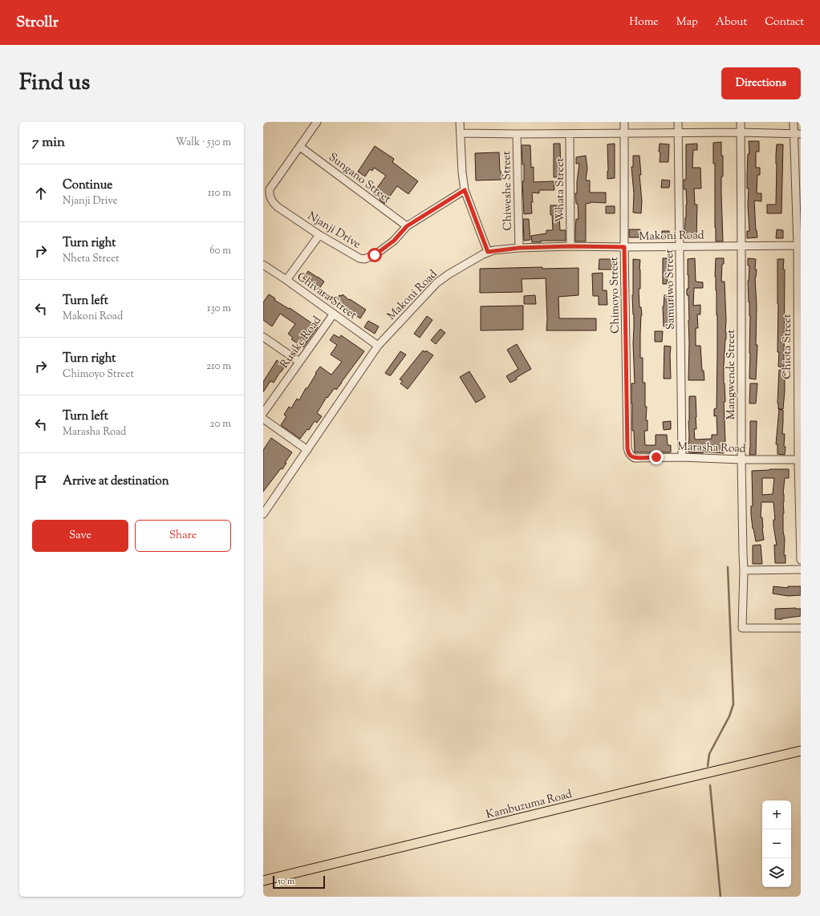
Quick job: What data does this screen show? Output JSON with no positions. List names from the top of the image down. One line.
{"streets":{"main road":["Kambuzuma Road"],"street":["Sungano Street","Whata Street","Chiweshe Street","Njanji Drive","Makoni Road","Samuriwo Street","Chivara Street","Chimoyo Street","Rusike Road","Chiota Street","Mangwende Street","Marasha Road"]},"crossings":[["Sungano Street","Njanji Drive"],["Whata Street","Makoni Road"],["Chiweshe Street","Makoni Road"],["Makoni Road","Samuriwo Street"],["Makoni Road","Chivara Street"],["Makoni Road","Chimoyo Street"],["Makoni Road","Chiota Street"],["Makoni Road","Mangwende Street"],["Samuriwo Street","Marasha Road"],["Chivara Street","Rusike Road"],["Chimoyo Street","Marasha Road"],["Chiota Street","Marasha Road"],["Mangwende Street","Marasha Road"]],"scale_bar":"50 m","page":{"header":"Strollr","nav":["Home","Map","About","Contact"],"title":"Find us","buttons":["Directions",["Save","Share"]],"heading":["7 min","Walk · 530 m"],"list":[["Continue","Njanji Drive","110 m"],["Turn right","Nheta Street","60 m"],["Turn left","Makoni Road","130 m"],["Turn right","Chimoyo Street","210 m"],["Turn left","Marasha Road","20 m"],"Arrive at destination"],"map_buttons":["+","−"],"scale":"50 m"}}
